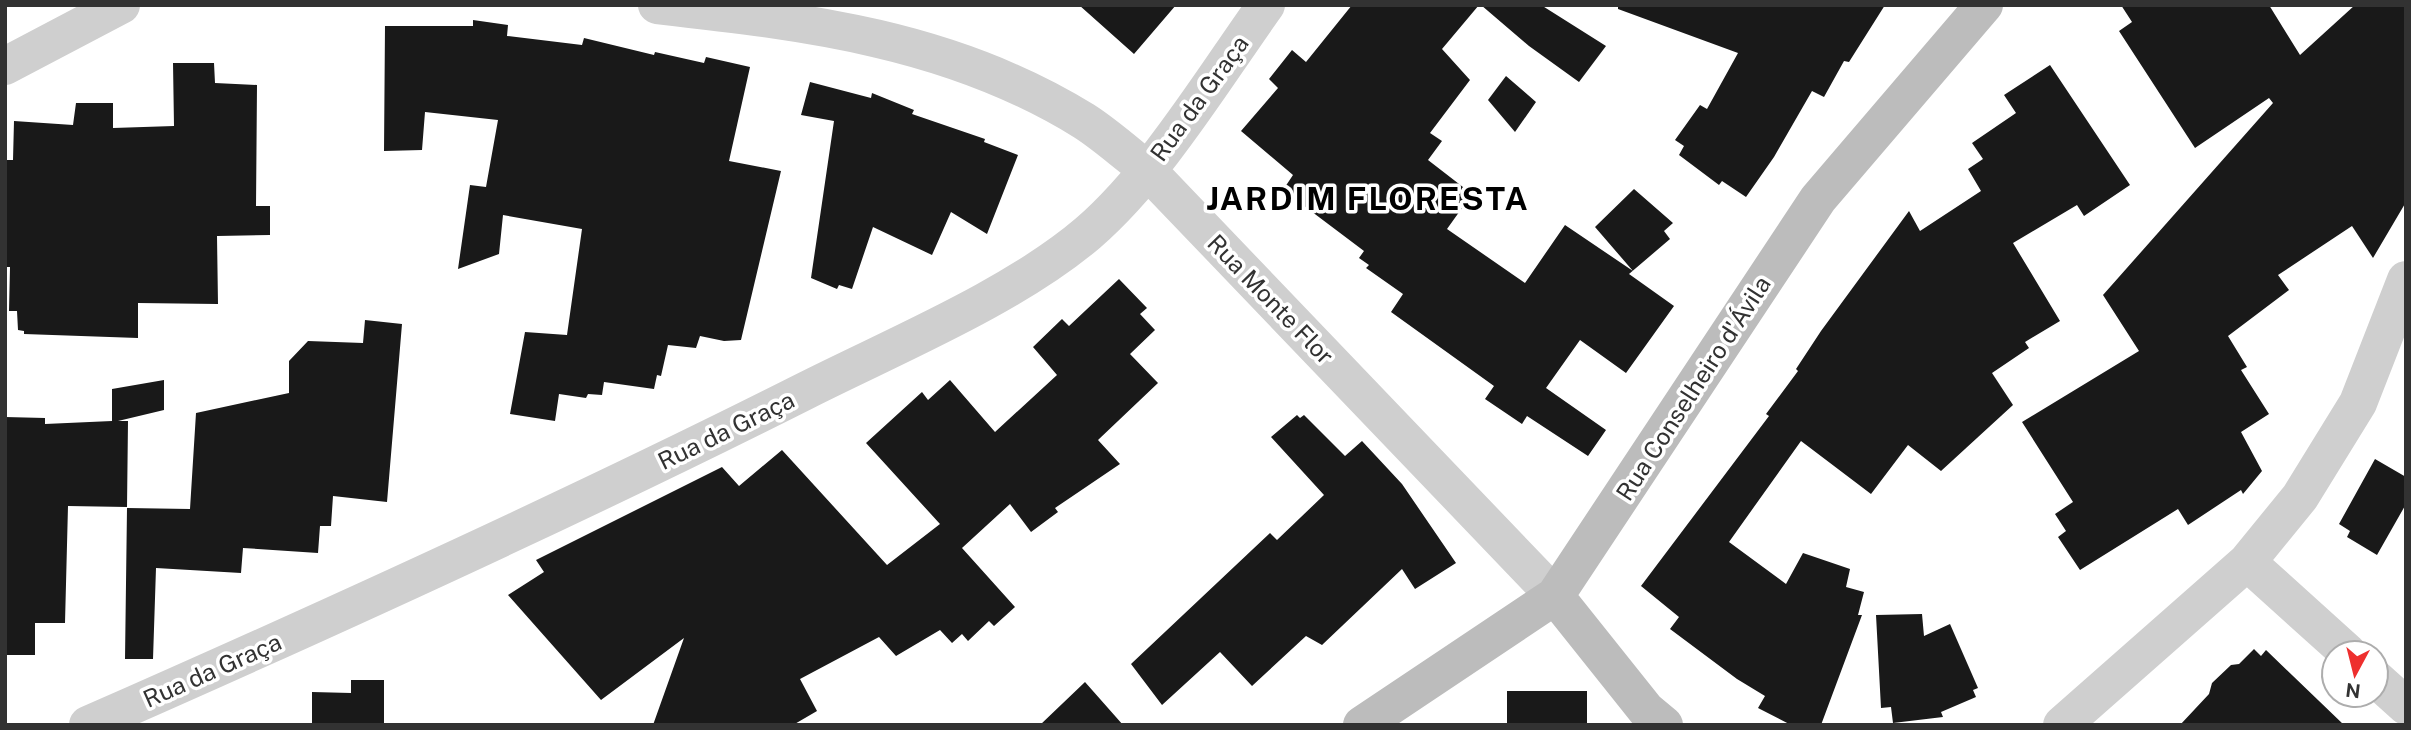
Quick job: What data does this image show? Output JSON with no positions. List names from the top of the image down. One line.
{"streets":{"street":["Rua da Graça","Rua Monte Flor","Rua Conselheiro d'Ávila"]},"crossings":[["Rua da Graça","Rua Monte Flor"],["Rua Monte Flor","Rua Conselheiro d'Ávila"]],"districts":["JARDIM FLORESTA"],"north":"bottom"}
